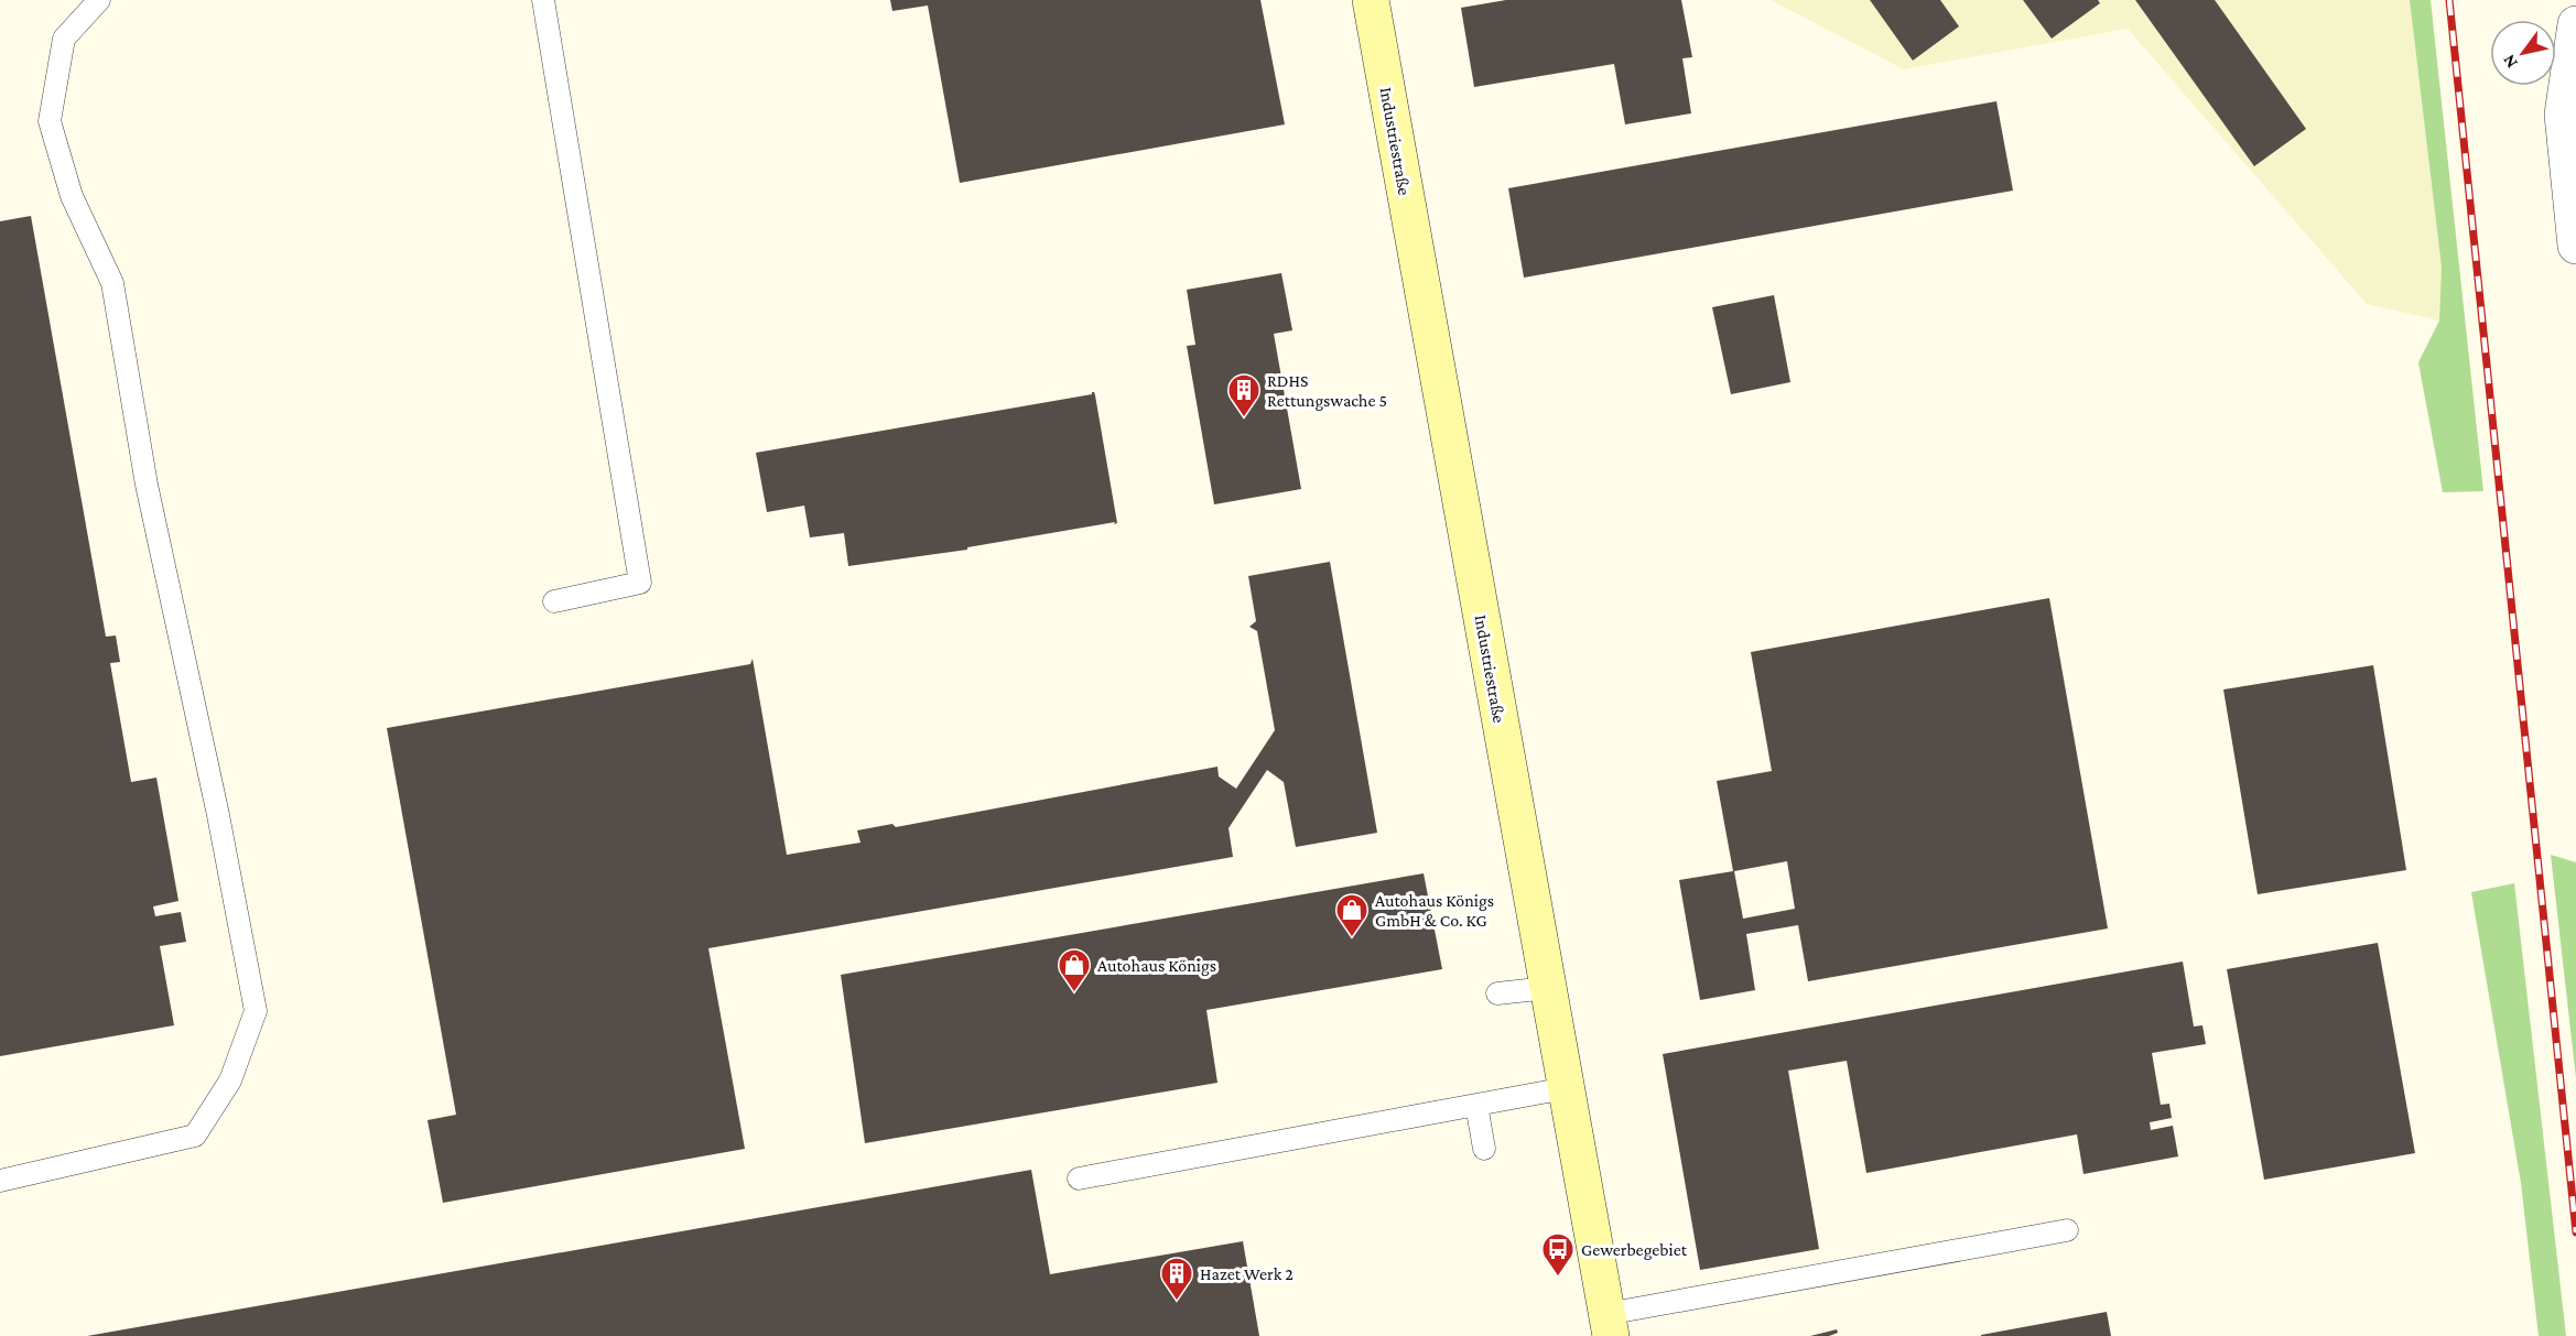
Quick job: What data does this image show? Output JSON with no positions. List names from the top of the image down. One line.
{"streets":{"street":["Industriestraße"]},"places":{"building":["RDHS Rettungswache 5","Hazet Werk 2"],"shop":["Autohaus Königs GmbH & Co. KG","Autohaus Königs"],"bus stop":["Gewerbegebiet"]},"north":"bottom left"}
